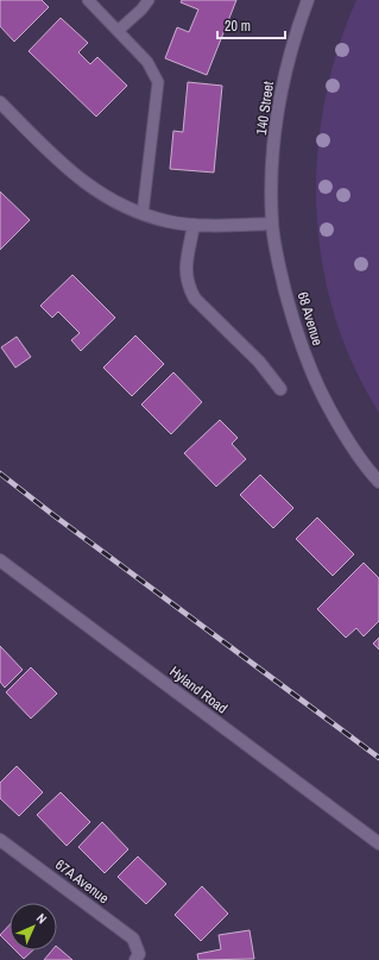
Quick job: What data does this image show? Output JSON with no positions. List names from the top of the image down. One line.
{"streets":{"street":["140 Street","68 Avenue","Hyland Road","67A Avenue"]},"crossings":[["140 Street","68 Avenue"]],"scale_bar":"20 m","north":"top right"}
